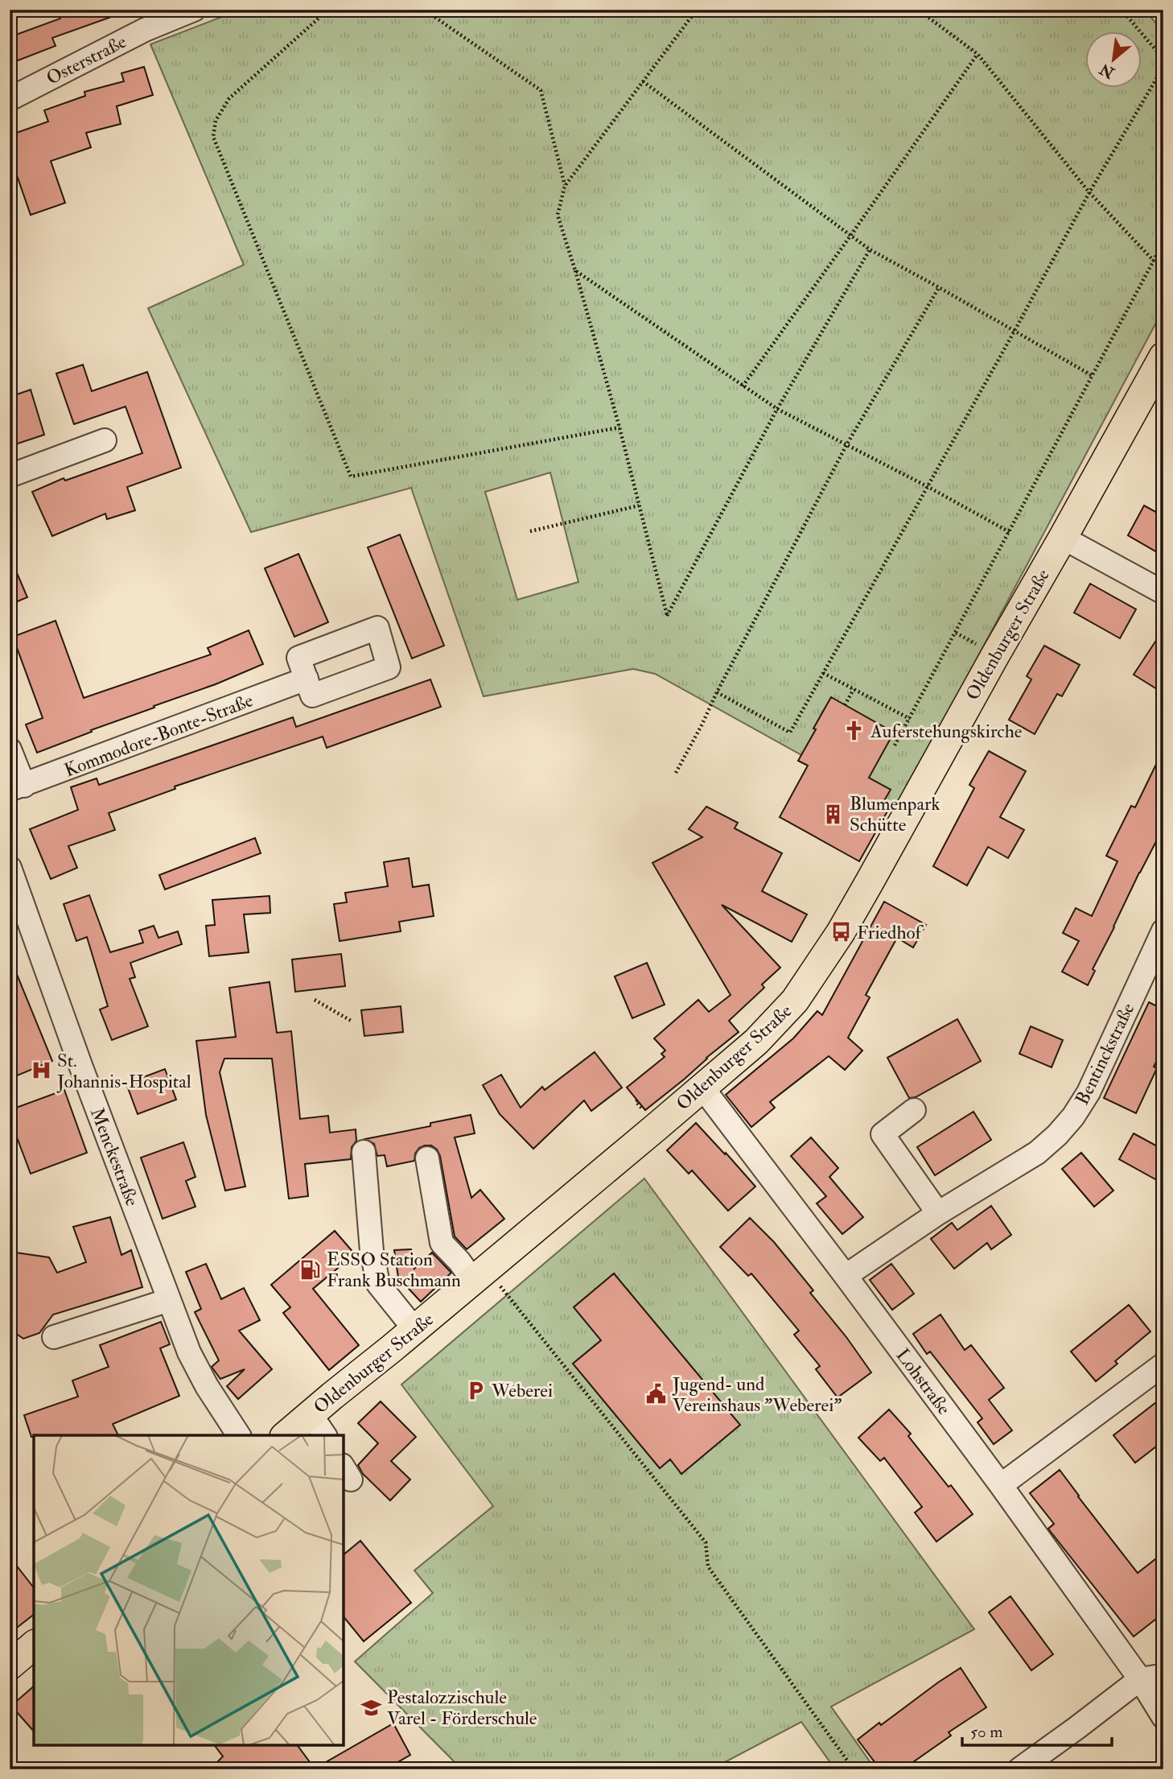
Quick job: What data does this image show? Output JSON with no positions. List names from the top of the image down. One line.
{"streets":{"main road":["Oldenburger Straße"],"street":["Osterstraße","Kommodore-Bonte-Straße","Bentinckstraße","Menckestraße","Lohstraße"]},"crossings":[["Oldenburger Straße","Lohstraße"],["Bentinckstraße","Lohstraße"]],"places":{"church":["Auferstehungskirche"],"building":["Blumenpark Schütte"],"bus stop":["Friedhof"],"hospital":["St. Johannis-Hospital"],"fuel station":["ESSO Station Frank Buschmann"],"parking":["Weberei"],"public building":["Jugend- und Vereinshaus \"Weberei\""],"school or university":["Pestalozzischule Varel - Förderschule"]},"scale_bar":"50 m","north":"bottom left"}
